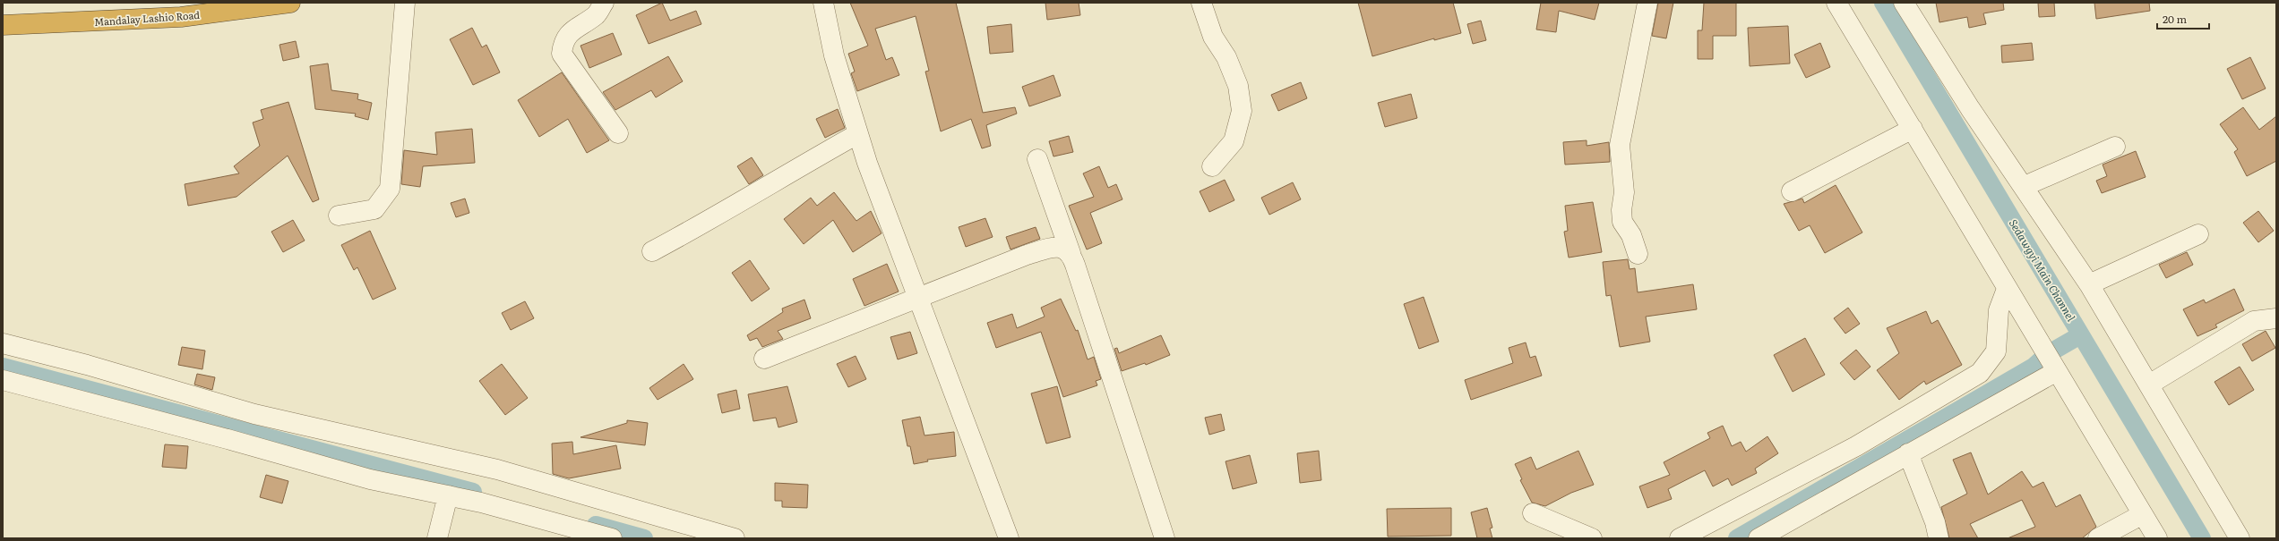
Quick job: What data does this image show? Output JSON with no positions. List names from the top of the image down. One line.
{"streets":{"highway":["Mandalay Lashio Road"]},"water":["Sedawgyi Main Channel"],"scale_bar":"20 m"}
